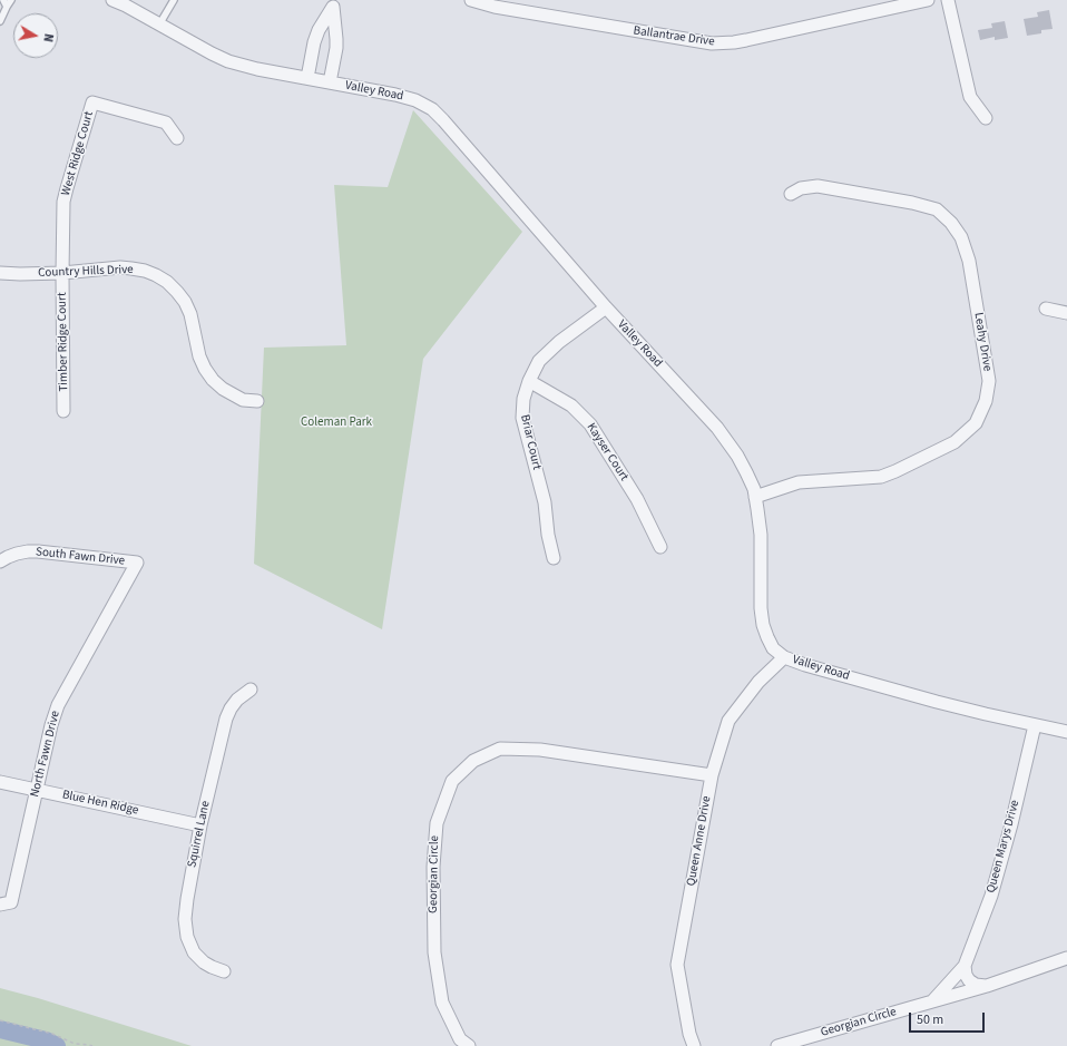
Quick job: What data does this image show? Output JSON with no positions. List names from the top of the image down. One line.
{"streets":{"street":["Ballantrae Drive","Valley Road","West Ridge Court","Country Hills Drive","Timber Ridge Court","Leahy Drive","Briar Court","Kayser Court","South Fawn Drive","North Fawn Drive","Blue Hen Ridge","Squirrel Lane","Queen Anne Drive","Queen Marys Drive","Georgian Circle"]},"crossings":[["Valley Road","Leahy Drive"],["Valley Road","Briar Court"],["Valley Road","Queen Anne Drive"],["Valley Road","Queen Marys Drive"],["West Ridge Court","Country Hills Drive"],["West Ridge Court","Timber Ridge Court"],["Country Hills Drive","Timber Ridge Court"],["Briar Court","Kayser Court"],["South Fawn Drive","North Fawn Drive"],["North Fawn Drive","Blue Hen Ridge"],["Blue Hen Ridge","Squirrel Lane"],["Queen Anne Drive","Georgian Circle"],["Queen Marys Drive","Georgian Circle"]],"parks":["Coleman Park"],"scale_bar":"50 m","north":"right"}
